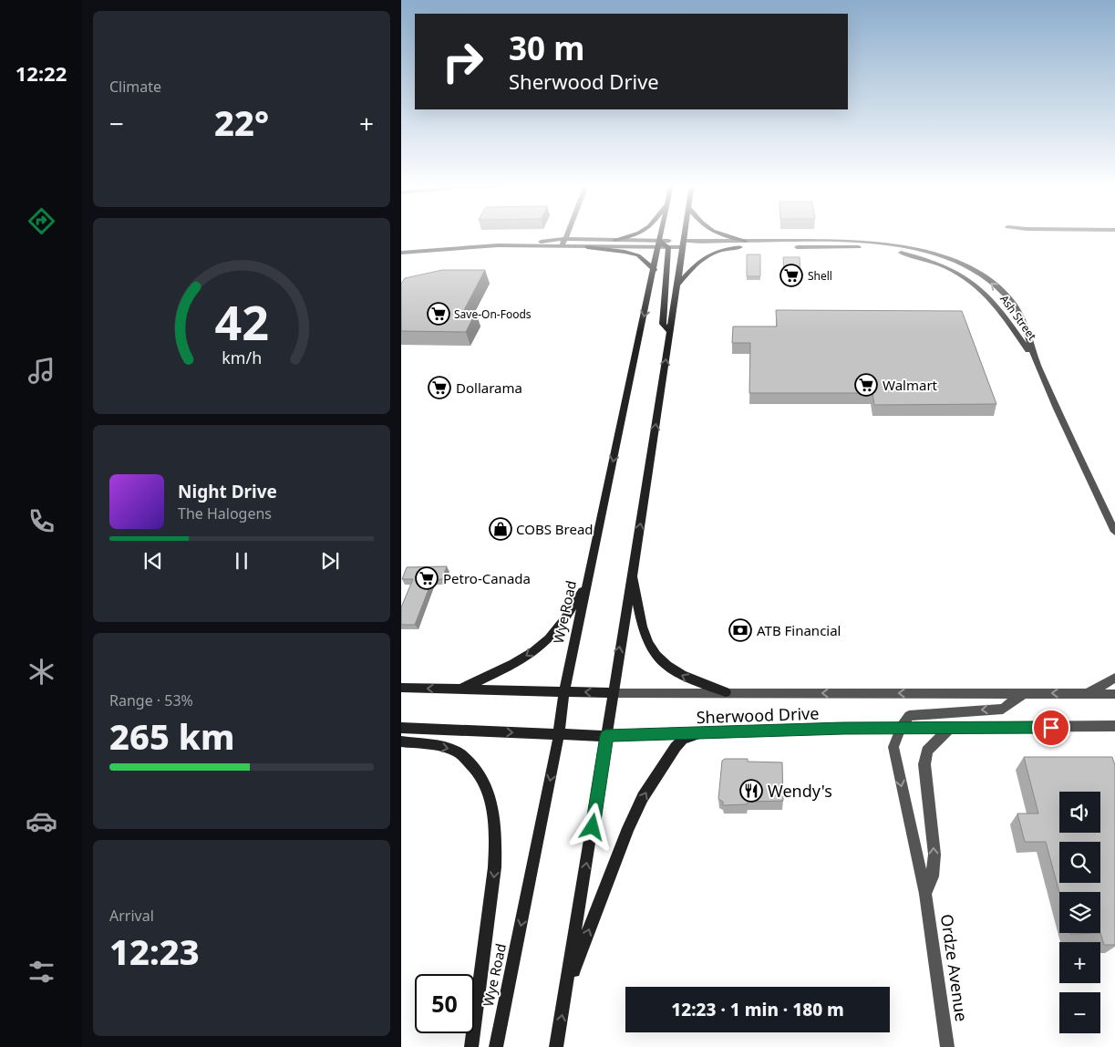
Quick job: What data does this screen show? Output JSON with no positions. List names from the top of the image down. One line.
{"streets":{"main road":["Wye Road","Sherwood Drive"],"street":["Ash Street","Ordze Avenue"]},"crossings":[["Ash Street","Wye Road"],["Wye Road","Sherwood Drive"],["Sherwood Drive","Ordze Avenue"]],"one_way":["Ordze Avenue"],"places":{"supermarket":["Shell","Save-On-Foods","Walmart","Dollarama","Petro-Canada"],"shop":["COBS Bread"],"bank":["ATB Financial"],"restaurant":["Wendy's"]},"page":{"tabs":"12:22","tile":["Climate",["Range · 53%","265 km"],["Arrival","12:23"]],"turn":["30 m","Sherwood Drive"],"heat":["−","22°","+"],"song":["Night Drive","The Halogens"],"map_buttons":["+","−"],"limit":"50","trip":"12:23 · 1 min · 180 m","gauge":["42","km/h"]}}
